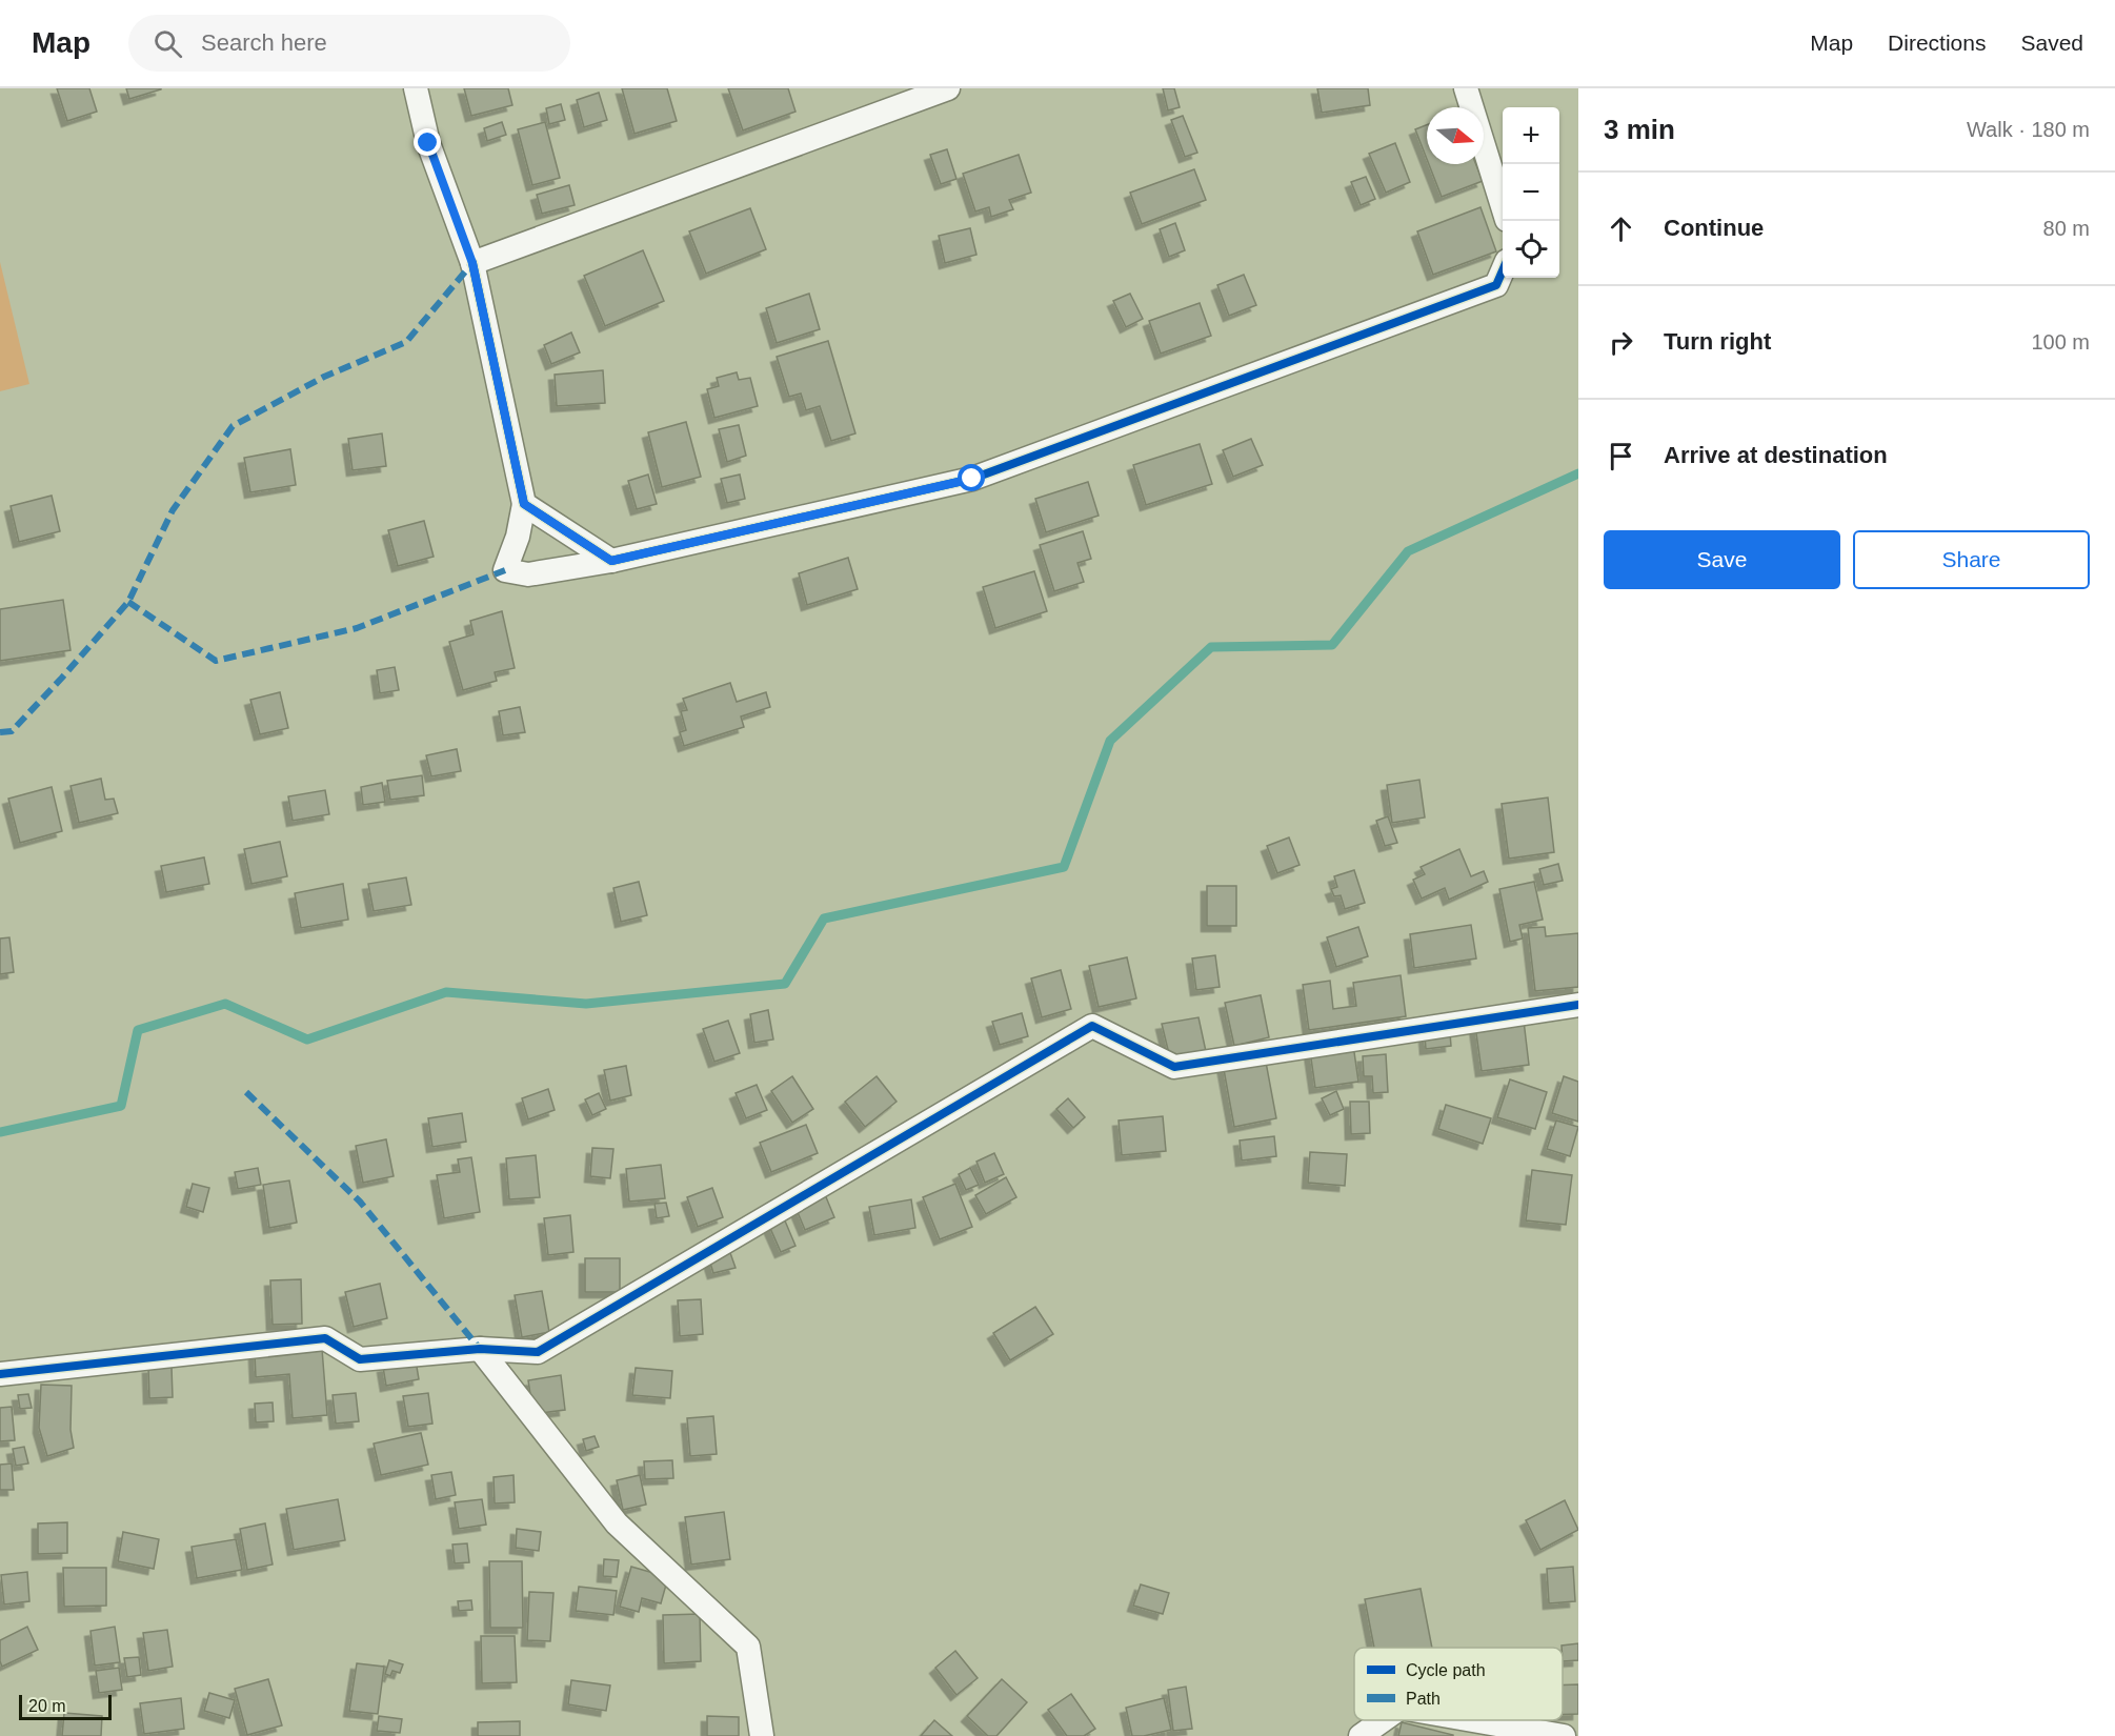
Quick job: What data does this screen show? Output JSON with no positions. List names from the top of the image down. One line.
{"legend":["Cycle path","Path"],"scale_bar":"20 m","north":"right","page":{"header":"Map","search":"Search here","nav":["Map","Directions","Saved"],"heading":["3 min","Walk · 180 m"],"map_buttons":["+","−"],"list":[["Continue","80 m"],["Turn right","100 m"],"Arrive at destination"],"buttons":["Save","Share"],"scale":"20 m"}}
